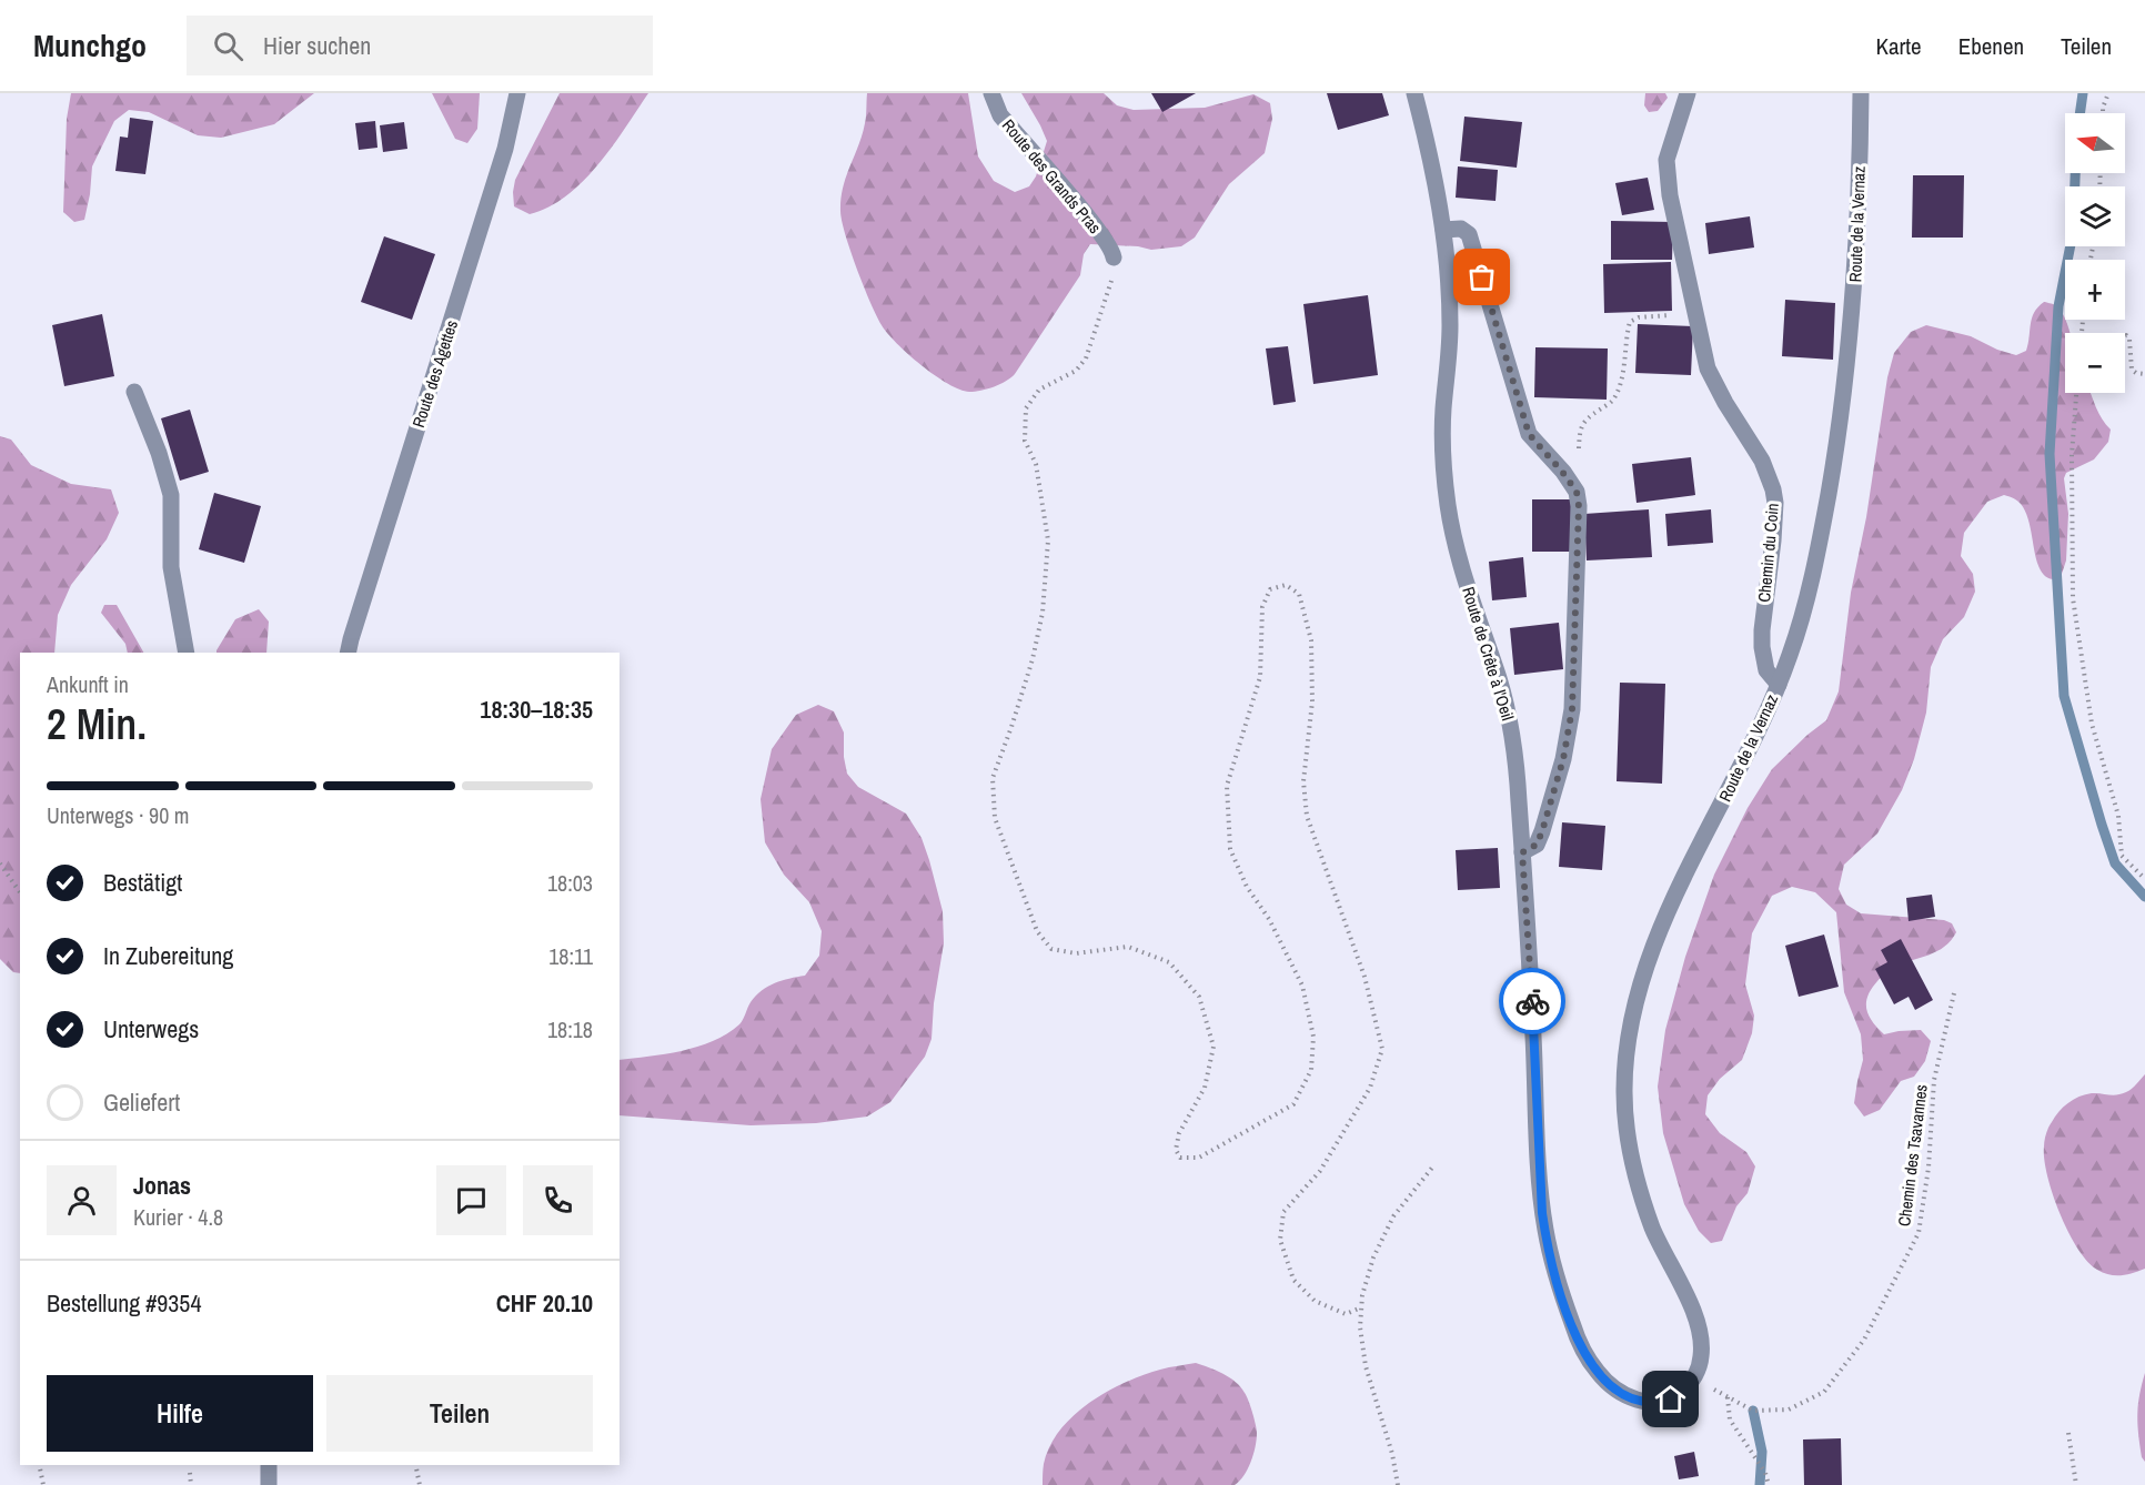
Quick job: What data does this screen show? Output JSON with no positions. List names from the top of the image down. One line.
{"streets":{"street":["Route des Grands Pras","Route de la Vernaz","Route des Agettes","Chemin du Coin","Route de Crête à l'Oeil"],"path":["Chemin des Tsavannes"]},"crossings":[["Route de la Vernaz","Chemin du Coin"],["Route de la Vernaz","Route de Crête à l'Oeil"],["Route de la Vernaz","Chemin des Tsavannes"],["Route de Crête à l'Oeil","Chemin des Tsavannes"]],"north":"left","page":{"header":"Munchgo","search":"Hier suchen","nav":["Karte","Ebenen","Teilen"],"map_buttons":["+","−"],"heading":["2 Min.","Ankunft in","18:30–18:35"],"panel":["Jonas","Kurier · 4.8","Bestellung #9354","CHF 20.10"],"bar":"Unterwegs · 90 m","list":[["Bestätigt","18:03"],["In Zubereitung","18:11"],["Unterwegs","18:18"],"Geliefert"],"buttons":["Hilfe","Teilen"]}}
